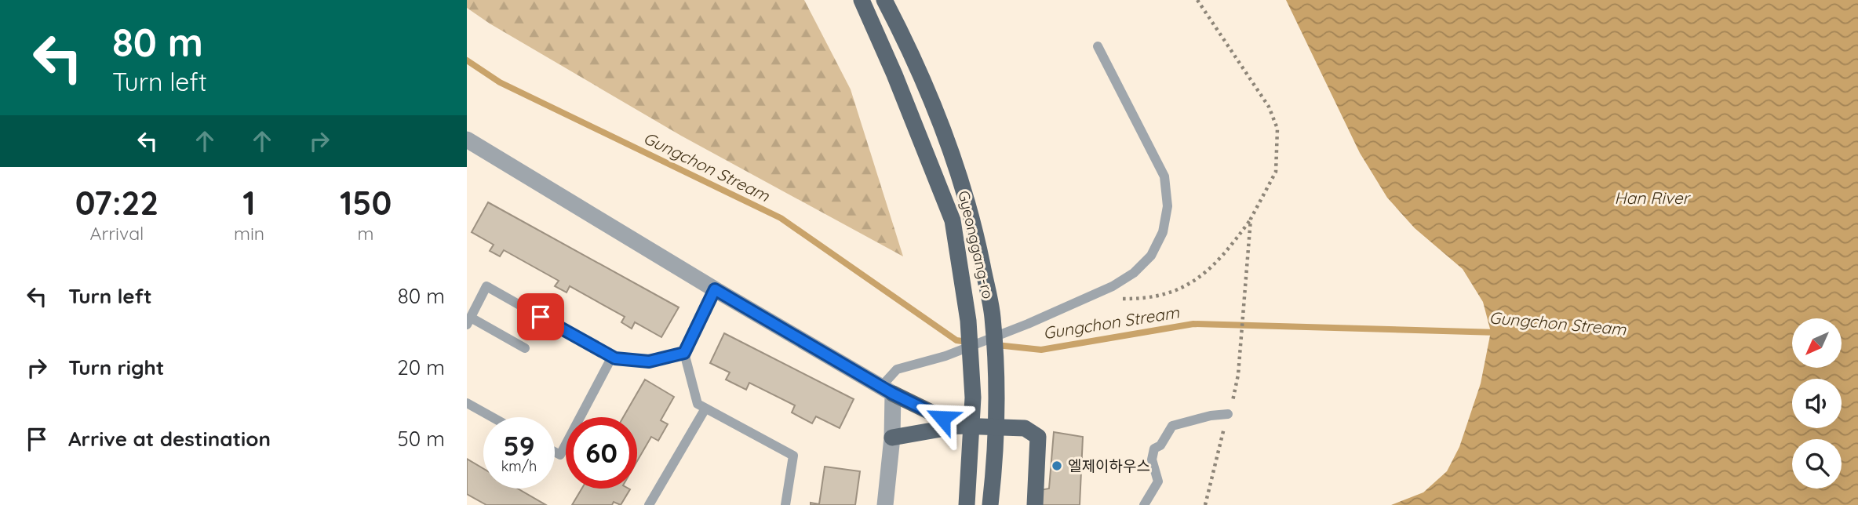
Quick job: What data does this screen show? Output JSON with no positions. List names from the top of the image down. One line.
{"streets":{"main road":["Gyeonggang-ro"]},"water":["Gungchon Stream","Han River"],"places":["엘제이하우스"],"north":"bottom left","page":{"turn":["80 m","Turn left"],"eta":["07:22","Arrival","1","min","150","m"],"list":[{"name":"Turn left","value":"80 m"},{"name":"Turn right","value":"20 m"},{"name":"Arrive at destination","value":"50 m"}],"speed":"59 km/h","limit":"60"}}
